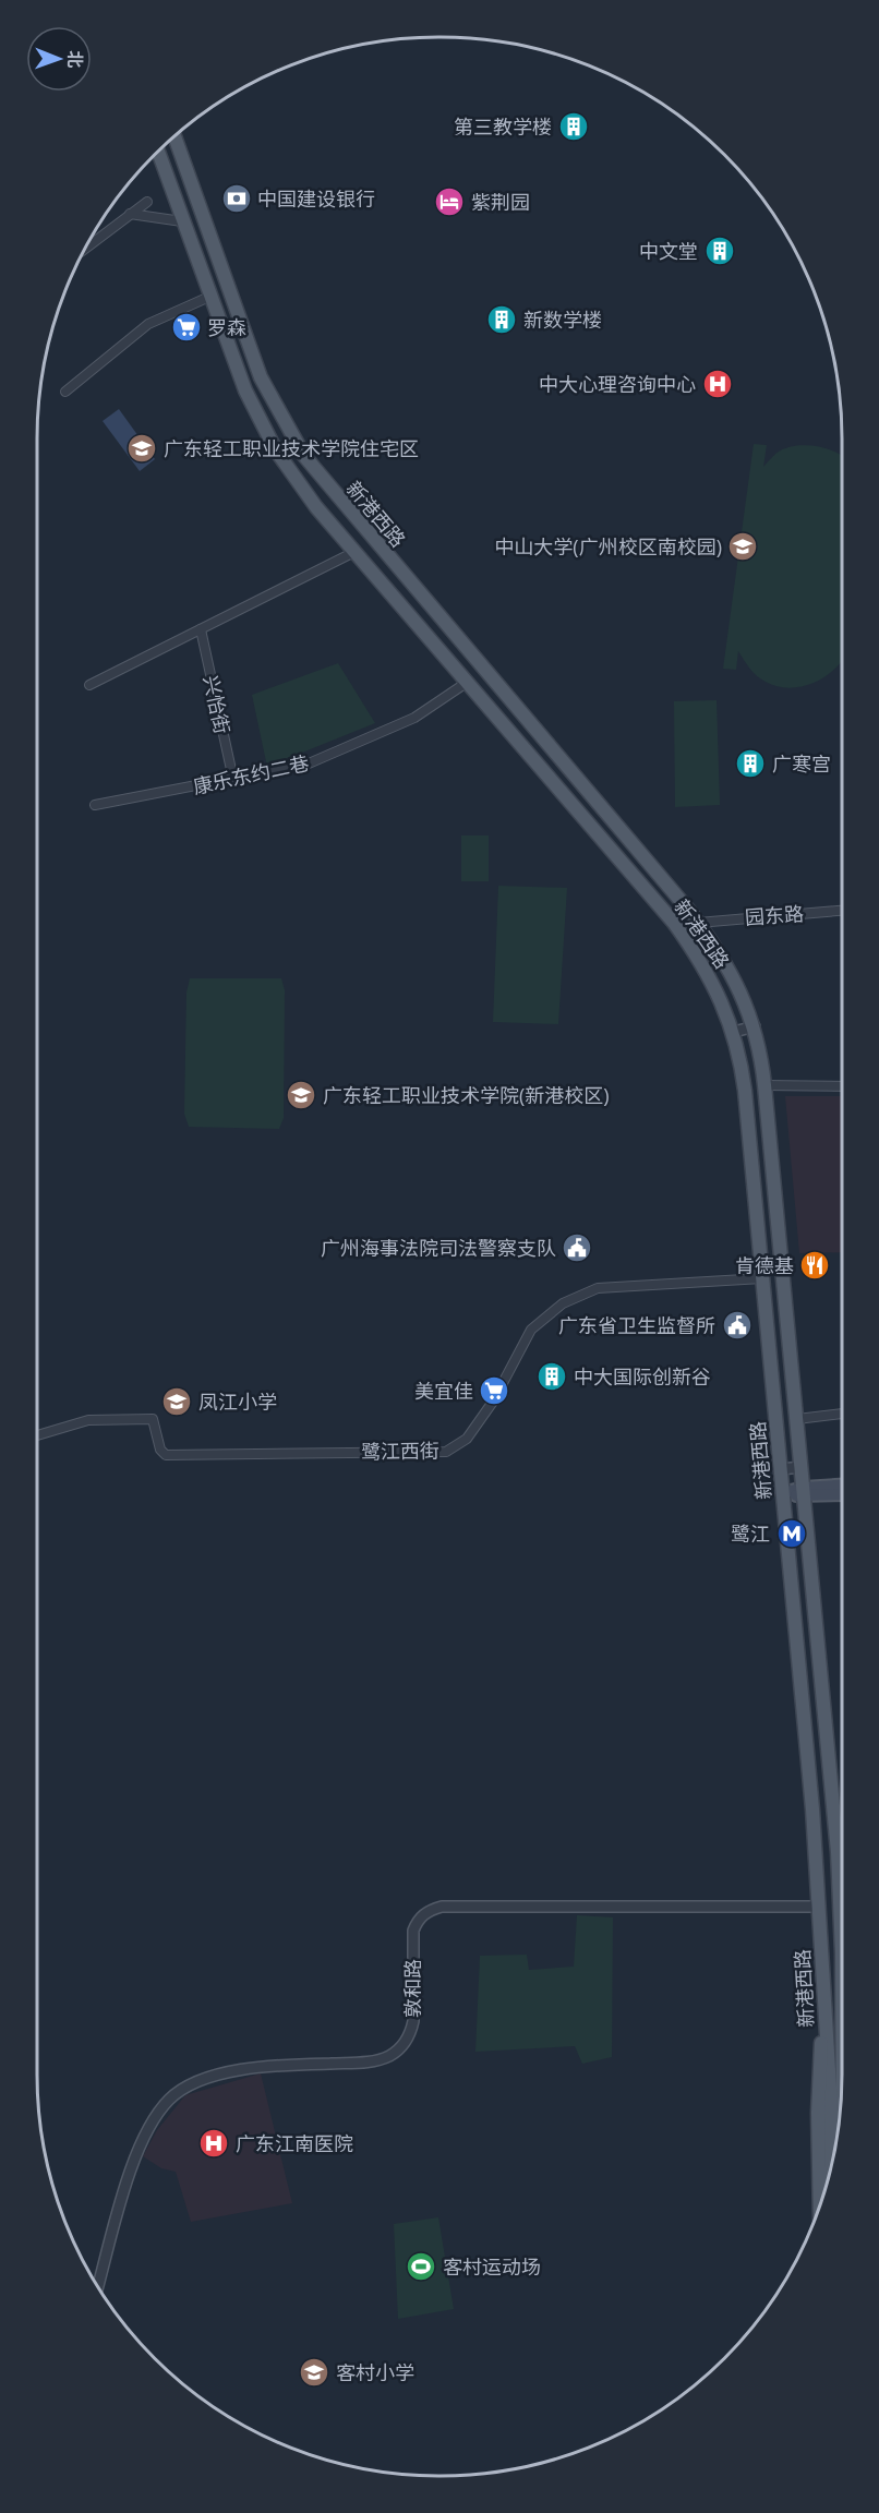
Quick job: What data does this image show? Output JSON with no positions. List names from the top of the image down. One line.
{"streets":{"main road":["新港西路"],"street":["兴怡街","康乐东约二巷","园东路","鹭江西街","敦和路"]},"crossings":[["新港西路","康乐东约二巷"],["新港西路","园东路"],["新港西路","鹭江西街"],["新港西路","敦和路"],["兴怡街","康乐东约二巷"]],"places":{"building":["第三教学楼","中文堂","新数学楼","广寒宫","中大国际创新谷"],"bank":["中国建设银行"],"hotel":["紫荆园"],"supermarket":["罗森","美宜佳"],"hospital":["中大心理咨询中心","广东江南医院"],"school or university":["广东轻工职业技术学院住宅区","中山大学(广州校区南校园)","广东轻工职业技术学院(新港校区)","凤江小学","客村小学"],"public building":["广州海事法院司法警察支队","广东省卫生监督所"],"restaurant":["肯德基"],"metro station":["鹭江"],"sports":["客村运动场"]},"north":"right"}
